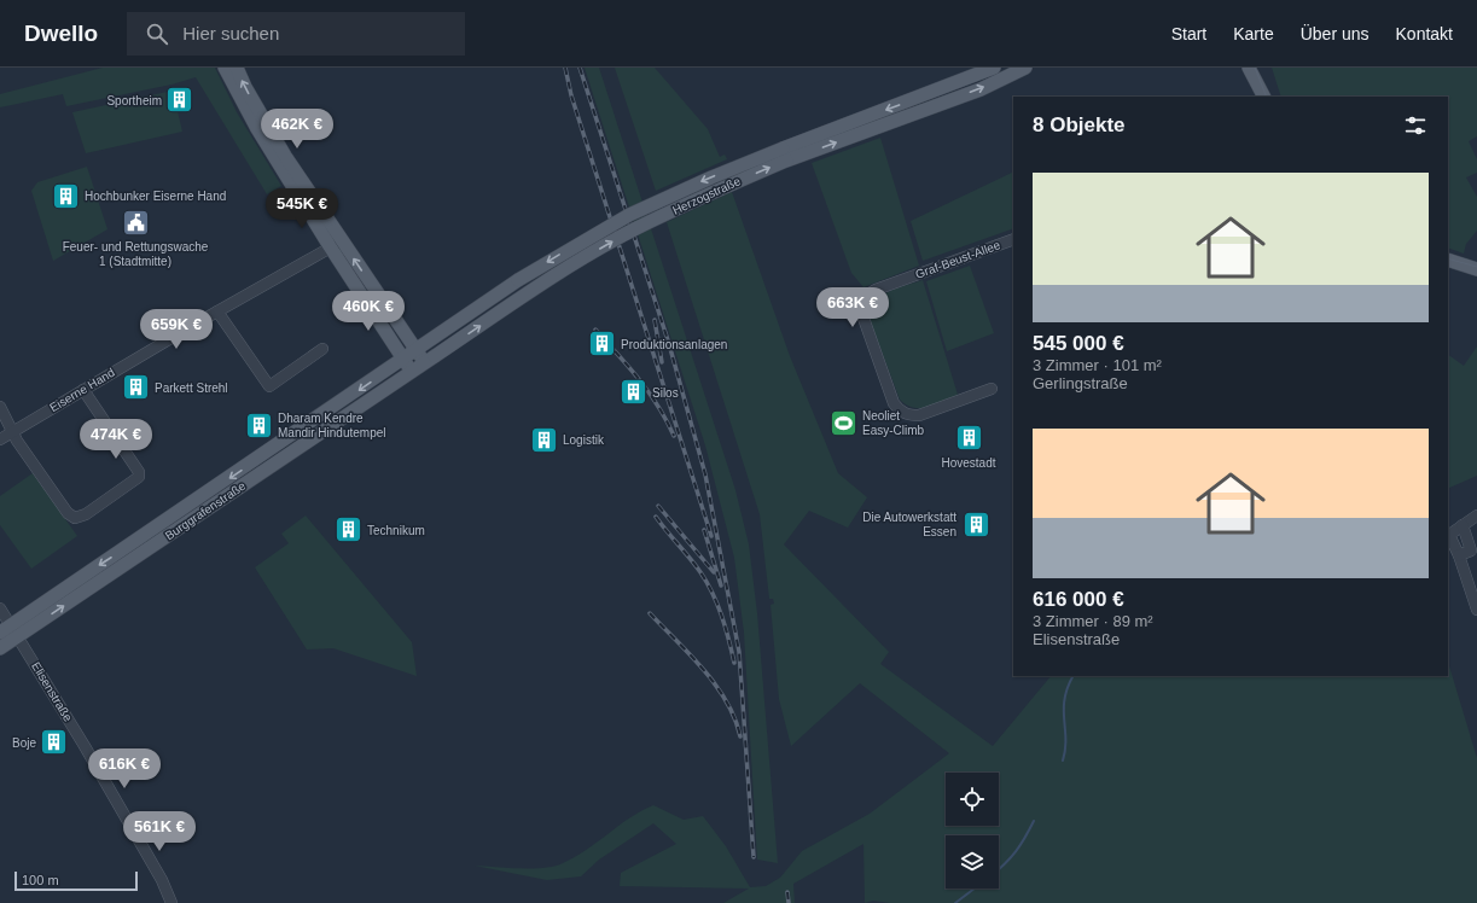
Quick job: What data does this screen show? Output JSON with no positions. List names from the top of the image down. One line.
{"streets":{"main road":["Herzogstraße","Burggrafenstraße"],"street":["Graf-Beust-Allee","Eiserne Hand","Elisenstraße"]},"crossings":[["Herzogstraße","Burggrafenstraße"],["Burggrafenstraße","Elisenstraße"]],"places":{"building":["Sportheim","Hochbunker Eiserne Hand","Produktionsanlagen","Parkett Strehl","Silos","Dharam Kendre Mandir Hindutempel","Hovestadt","Logistik","Die Autowerkstatt Essen","Technikum","Boje"],"public building":["Feuer- und Rettungswache 1 (Stadtmitte)"],"sports":["Neoliet Easy-Climb"]},"scale_bar":"100 m","page":{"header":"Dwello","search":"Hier suchen","nav":["Start","Karte","Über uns","Kontakt"],"heading":"8 Objekte","price":["462K €","545K €","663K €","460K €","659K €","474K €","616K €","561K €"],"list":[{"name":"545 000 €","note":"3 Zimmer · 101 m² · Gerlingstraße"},{"name":"616 000 €","note":"3 Zimmer · 89 m² · Elisenstraße"}],"scale":"100 m"}}
